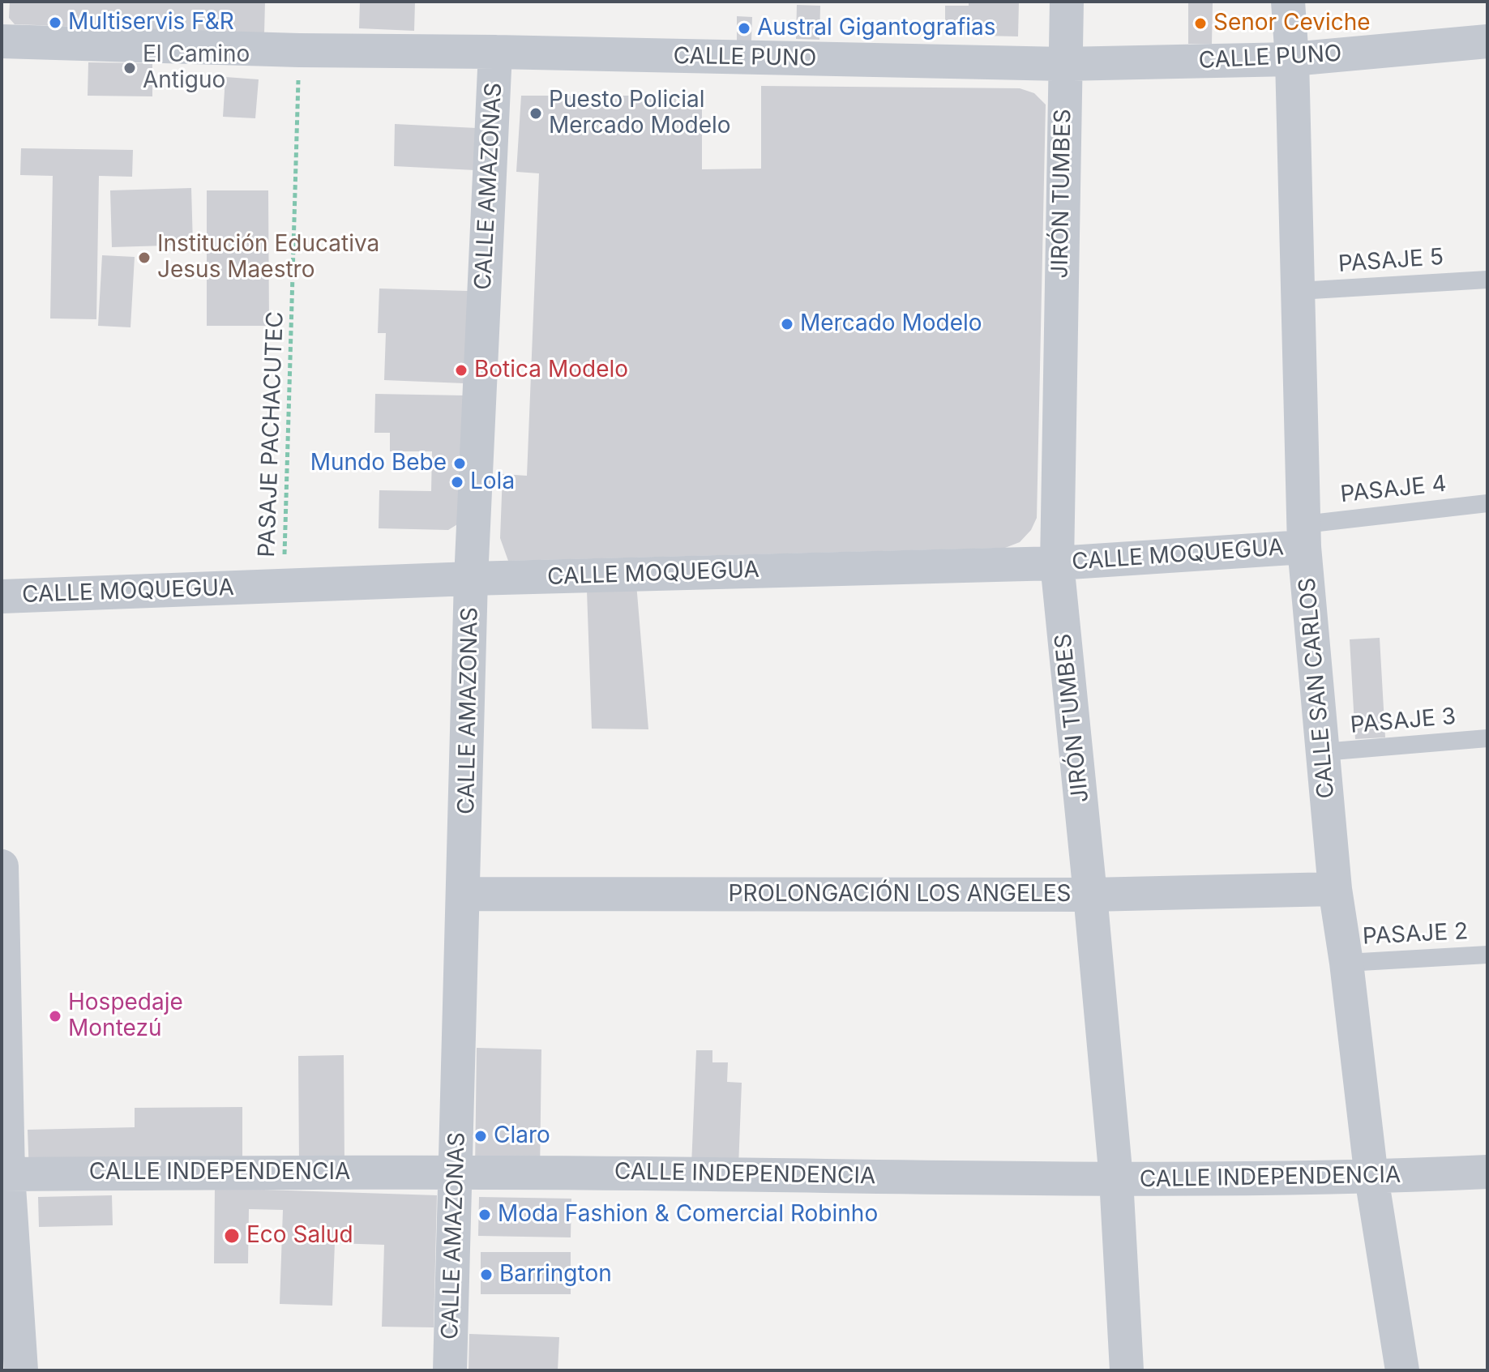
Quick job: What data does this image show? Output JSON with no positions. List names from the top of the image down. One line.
{"streets":{"street":["CALLE PUNO","CALLE AMAZONAS","JIRÓN TUMBES","CALLE MOQUEGUA","CALLE SAN CARLOS","PROLONGACIÓN LOS ANGELES","CALLE INDEPENDENCIA"],"lane":["PASAJE 5","PASAJE 4","PASAJE 3","PASAJE 2"],"path":["PASAJE PACHACUTEC"]},"crossings":[["CALLE PUNO","CALLE AMAZONAS"],["CALLE PUNO","JIRÓN TUMBES"],["CALLE PUNO","PASAJE PACHACUTEC"],["CALLE PUNO","CALLE SAN CARLOS"],["CALLE AMAZONAS","CALLE MOQUEGUA"],["CALLE AMAZONAS","PROLONGACIÓN LOS ANGELES"],["CALLE AMAZONAS","CALLE INDEPENDENCIA"],["JIRÓN TUMBES","CALLE MOQUEGUA"],["JIRÓN TUMBES","PROLONGACIÓN LOS ANGELES"],["JIRÓN TUMBES","CALLE INDEPENDENCIA"],["PASAJE 5","CALLE SAN CARLOS"],["PASAJE PACHACUTEC","CALLE MOQUEGUA"],["PASAJE 4","CALLE MOQUEGUA"],["PASAJE 4","CALLE SAN CARLOS"],["CALLE MOQUEGUA","CALLE SAN CARLOS"],["CALLE SAN CARLOS","PASAJE 3"],["CALLE SAN CARLOS","PROLONGACIÓN LOS ANGELES"],["CALLE SAN CARLOS","PASAJE 2"],["CALLE SAN CARLOS","CALLE INDEPENDENCIA"]],"places":["Multiservis F&R","Senor Ceviche","Austral Gigantografias","El Camino Antiguo","Puesto Policial Mercado Modelo","Institución Educativa Jesus Maestro","Mercado Modelo","Botica Modelo","Mundo Bebe","Lola","Hospedaje Montezú","Claro","Moda Fashion & Comercial Robinho","Eco Salud","Barrington"]}
